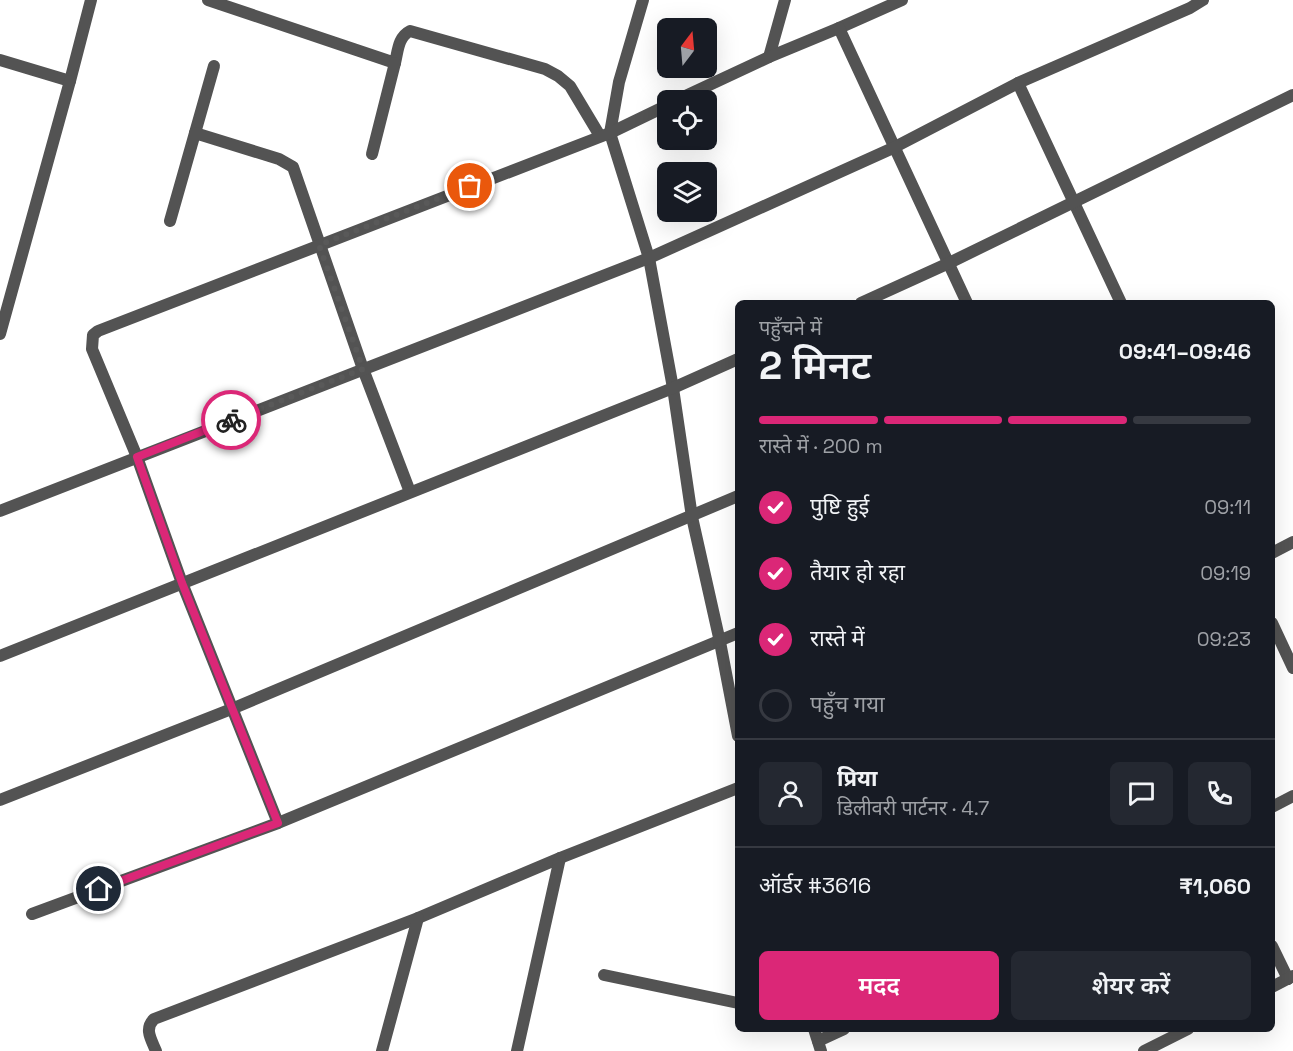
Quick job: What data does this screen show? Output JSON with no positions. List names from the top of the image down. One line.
{"north":"top","page":{"heading":["2 मिनट","पहुँचने में","09:41–09:46"],"panel":["प्रिया","डिलीवरी पार्टनर · 4.7","ऑर्डर #3616","₹1,060"],"bar":"रास्ते में · 200 m","list":[["पुष्टि हुई","09:11"],["तैयार हो रहा","09:19"],["रास्ते में","09:23"],"पहुँच गया"],"buttons":["मदद","शेयर करें"]}}
